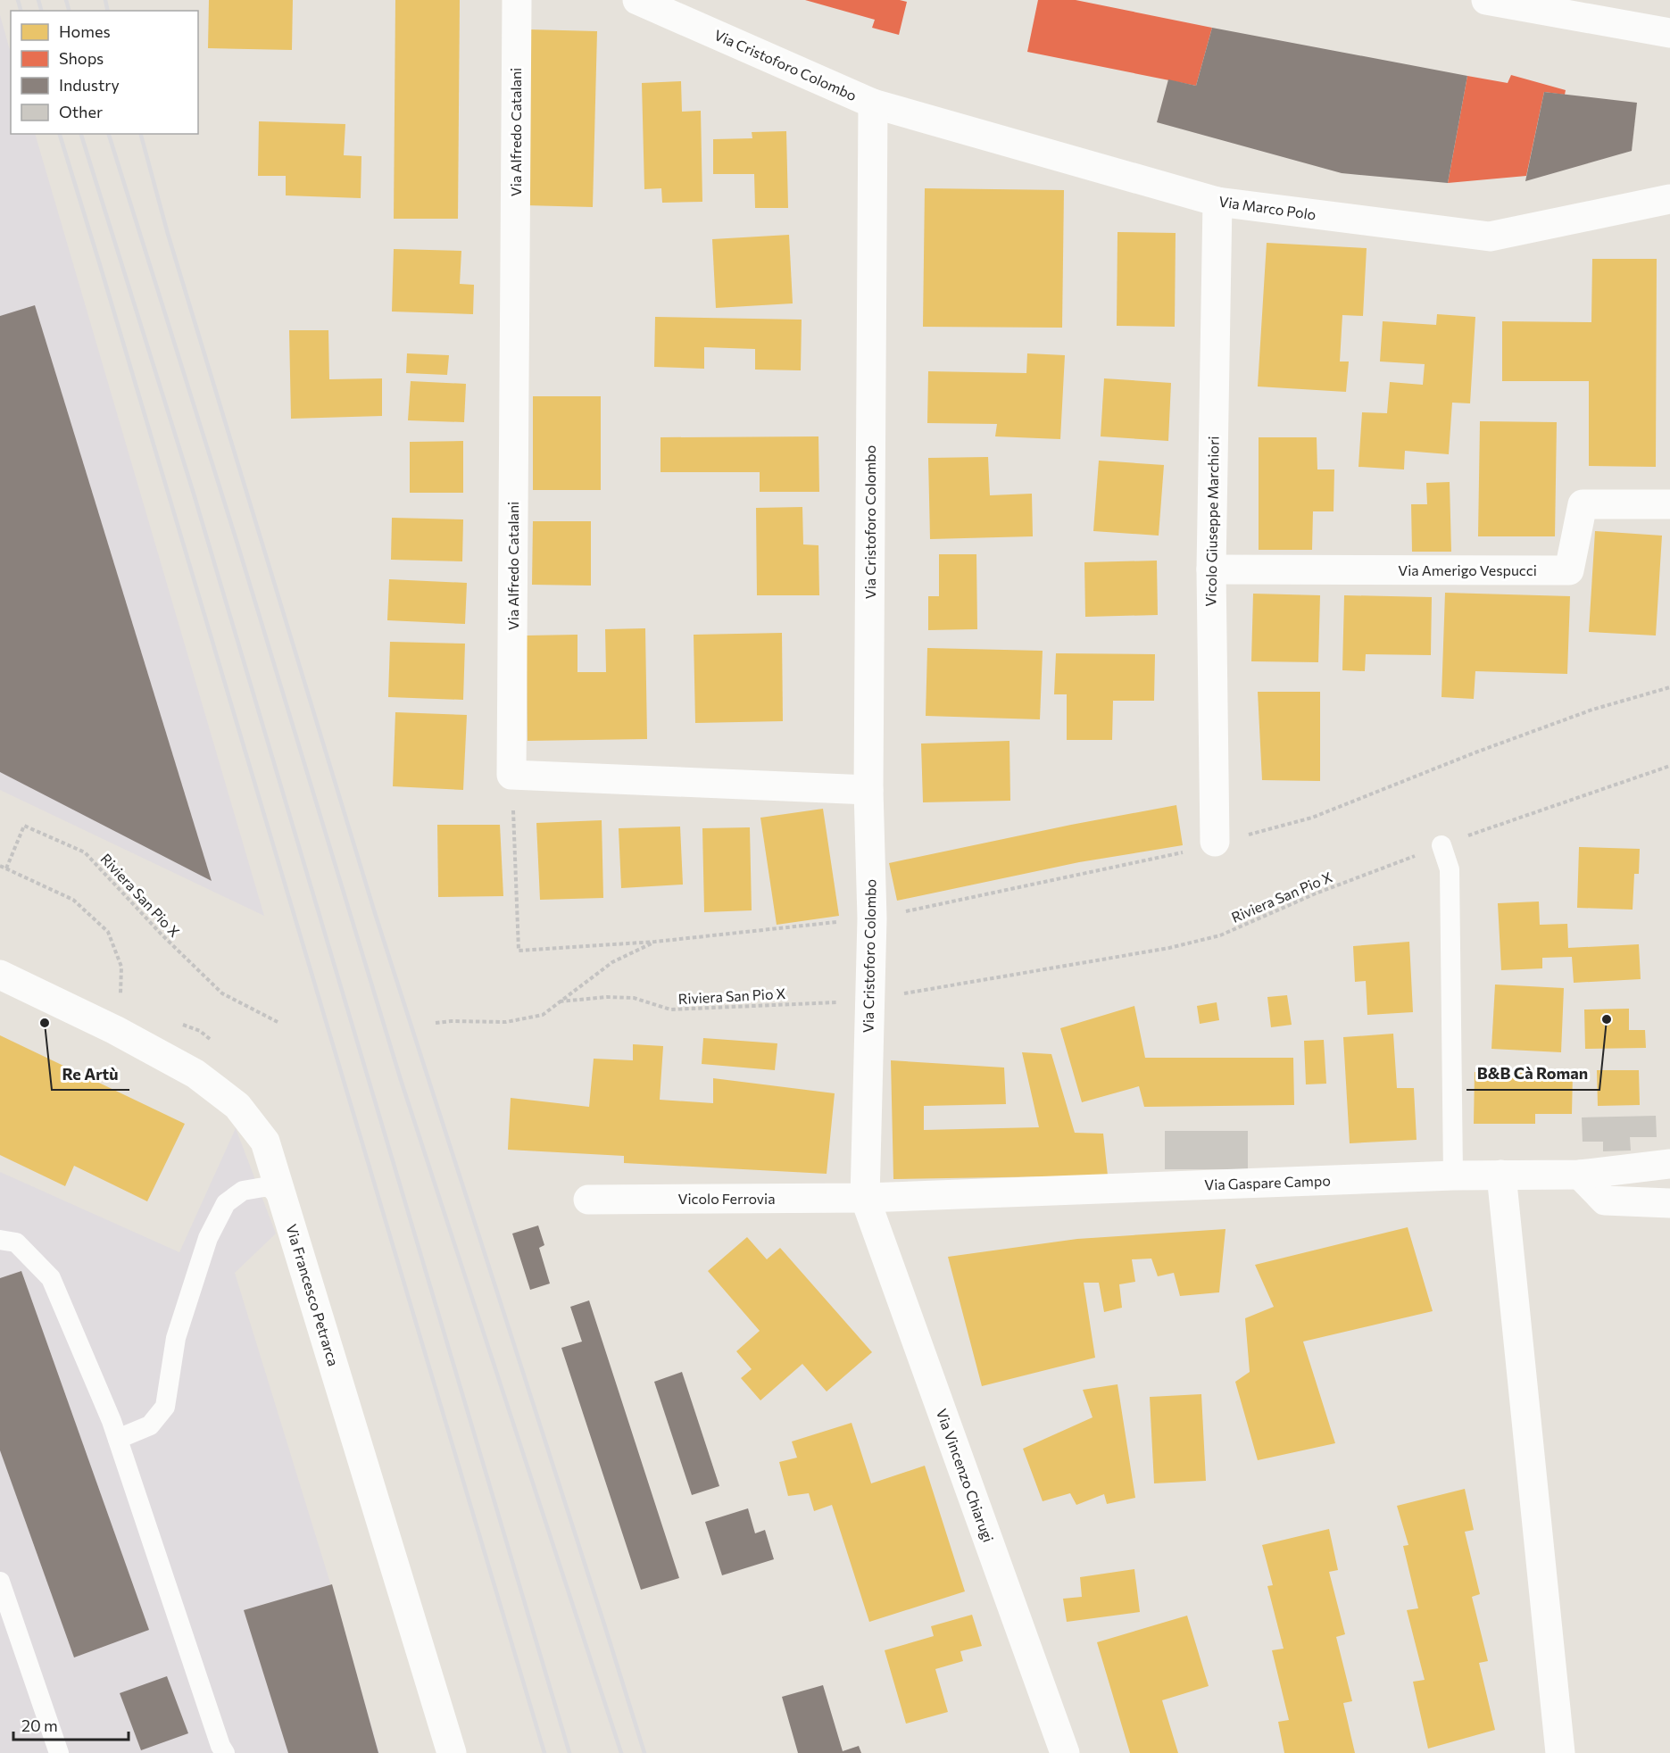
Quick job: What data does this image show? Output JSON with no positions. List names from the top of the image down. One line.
{"streets":{"street":["Via Cristoforo Colombo","Via Alfredo Catalani","Via Marco Polo","Vicolo Giuseppe Marchiori","Via Amerigo Vespucci","Via Gaspare Campo","Vicolo Ferrovia","Via Francesco Petrarca","Via Vincenzo Chiarugi"],"path":["Riviera San Pio X"]},"crossings":[["Via Cristoforo Colombo","Via Marco Polo"],["Via Cristoforo Colombo","Via Gaspare Campo"],["Via Cristoforo Colombo","Vicolo Ferrovia"],["Via Cristoforo Colombo","Via Vincenzo Chiarugi"],["Via Marco Polo","Vicolo Giuseppe Marchiori"],["Vicolo Giuseppe Marchiori","Via Amerigo Vespucci"],["Via Gaspare Campo","Vicolo Ferrovia"],["Via Gaspare Campo","Via Vincenzo Chiarugi"],["Vicolo Ferrovia","Via Vincenzo Chiarugi"]],"places":["B&B Cà Roman","Re Artù"],"legend":["Homes","Shops","Industry","Other"],"scale_bar":"20 m"}
